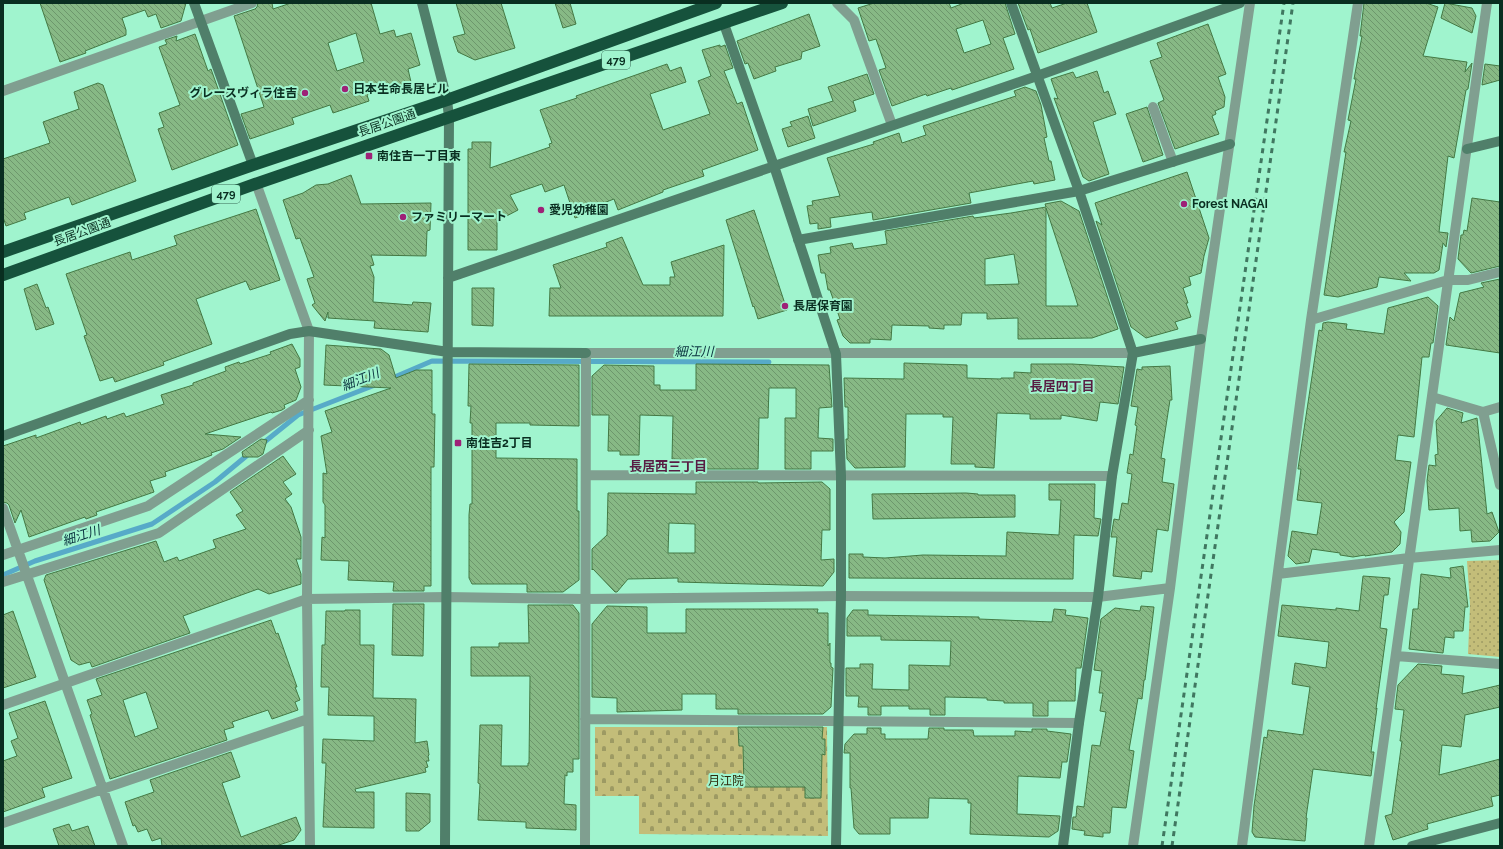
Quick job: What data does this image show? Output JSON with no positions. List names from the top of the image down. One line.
{"streets":{"highway":["479","長居公園通"]},"districts":["長居四丁目","長居西三丁目"],"water":["細江川"],"parks":["月江院"],"places":{"other":["日本生命長居ビル","グレースヴィラ住吉","Forest NAGAI","愛児幼稚園","ファミリーマート","長居保育園"],"transit":["南住吉一丁目東","南住吉2丁目"]}}
